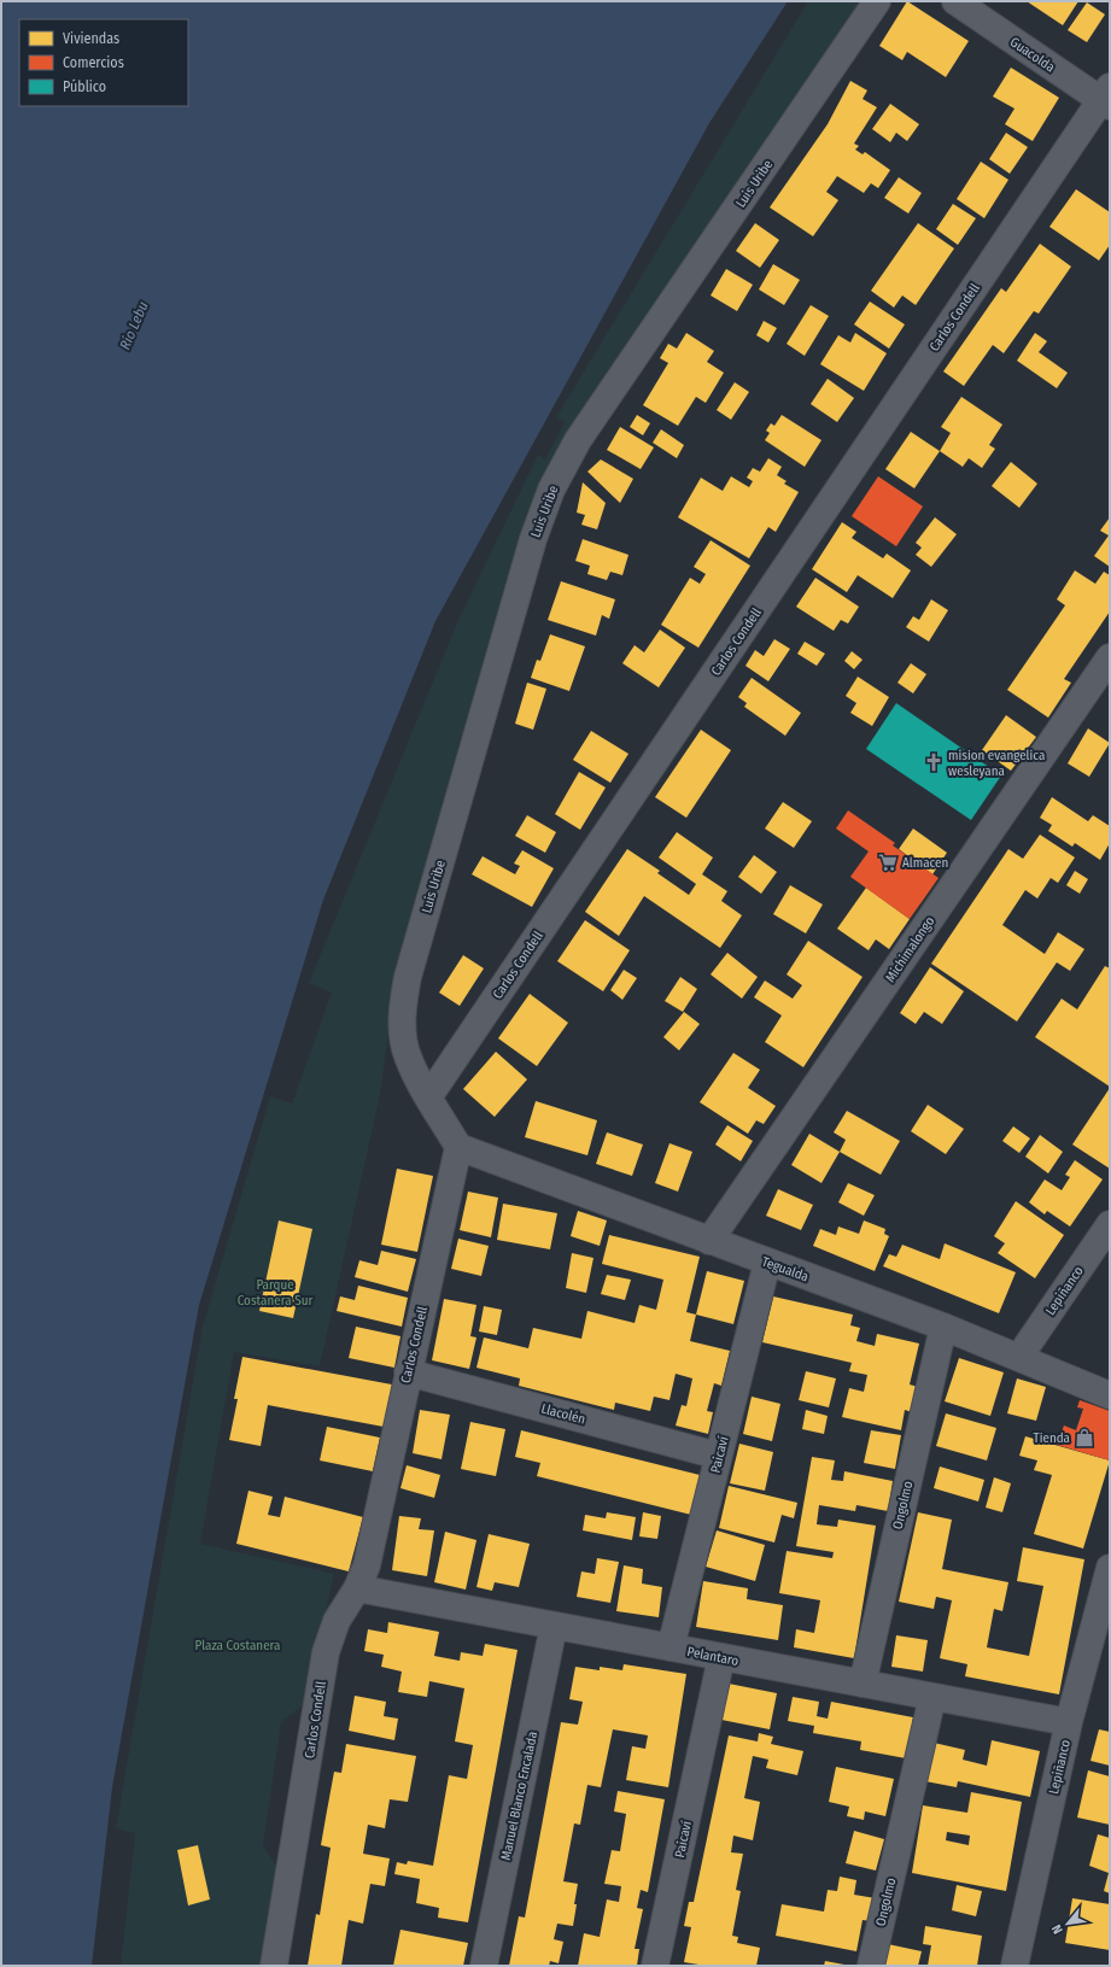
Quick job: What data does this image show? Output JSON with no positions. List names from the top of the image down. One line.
{"streets":{"street":["Guacolda","Luis Uribe","Carlos Condell","Michimalongo","Tegualda","Lepiñanco","Llacolén","Paicaví","Ongolmo","Pelantaro","Manuel Blanco Encalada"]},"crossings":[["Guacolda","Carlos Condell"],["Luis Uribe","Carlos Condell"],["Carlos Condell","Tegualda"],["Carlos Condell","Llacolén"],["Carlos Condell","Pelantaro"],["Michimalongo","Tegualda"],["Tegualda","Lepiñanco"],["Tegualda","Paicaví"],["Tegualda","Ongolmo"],["Lepiñanco","Pelantaro"],["Llacolén","Paicaví"],["Paicaví","Pelantaro"],["Ongolmo","Pelantaro"],["Pelantaro","Manuel Blanco Encalada"]],"water":["Río Lebu"],"parks":["Parque Costanera Sur","Plaza Costanera"],"places":{"church":["mision evangelica wesleyana"],"supermarket":["Almacen"],"shop":["Tienda"]},"legend":["Viviendas","Comercios","Público"],"north":"bottom left"}
